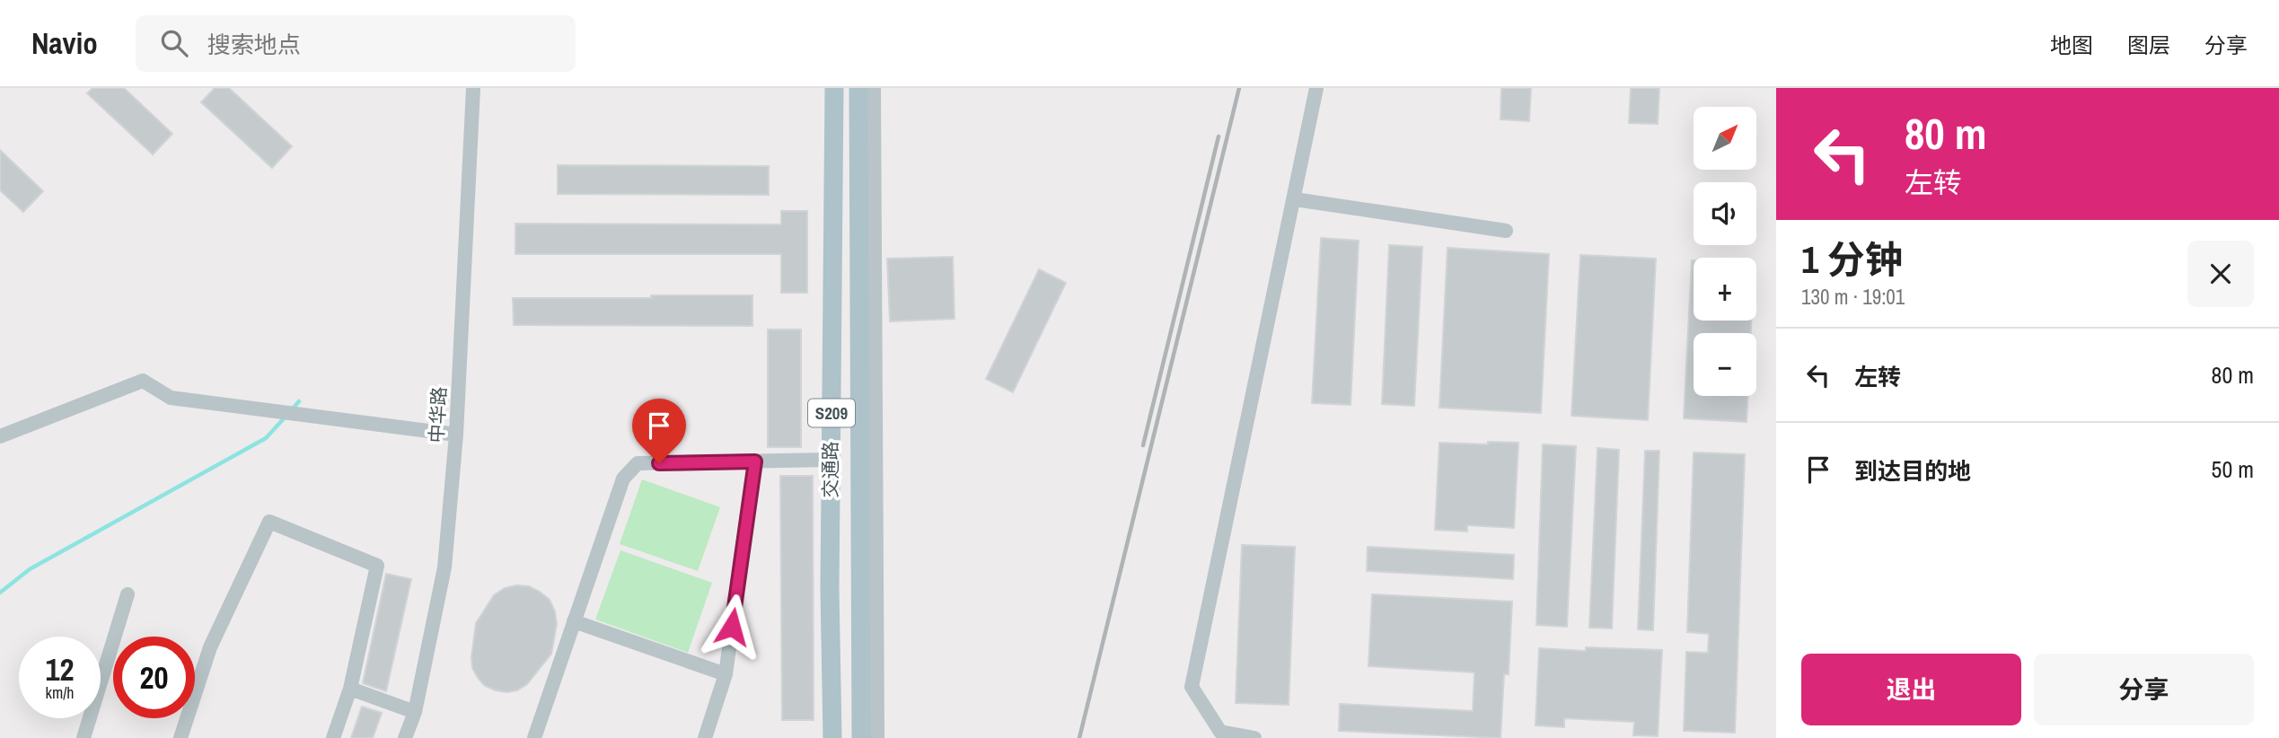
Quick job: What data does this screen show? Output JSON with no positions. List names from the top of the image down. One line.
{"streets":{"main road":["S209","交通路"],"street":["中华路"]},"north":"top right","page":{"header":"Navio","search":"搜索地点","nav":["地图","图层","分享"],"turn":["80 m","左转"],"map_buttons":["+","−"],"heading":["1 分钟","130 m · 19:01"],"list":[{"name":"左转","value":"80 m"},{"name":"到达目的地","value":"50 m"}],"speed":"12 km/h","limit":"20","buttons":["退出","分享"]}}
